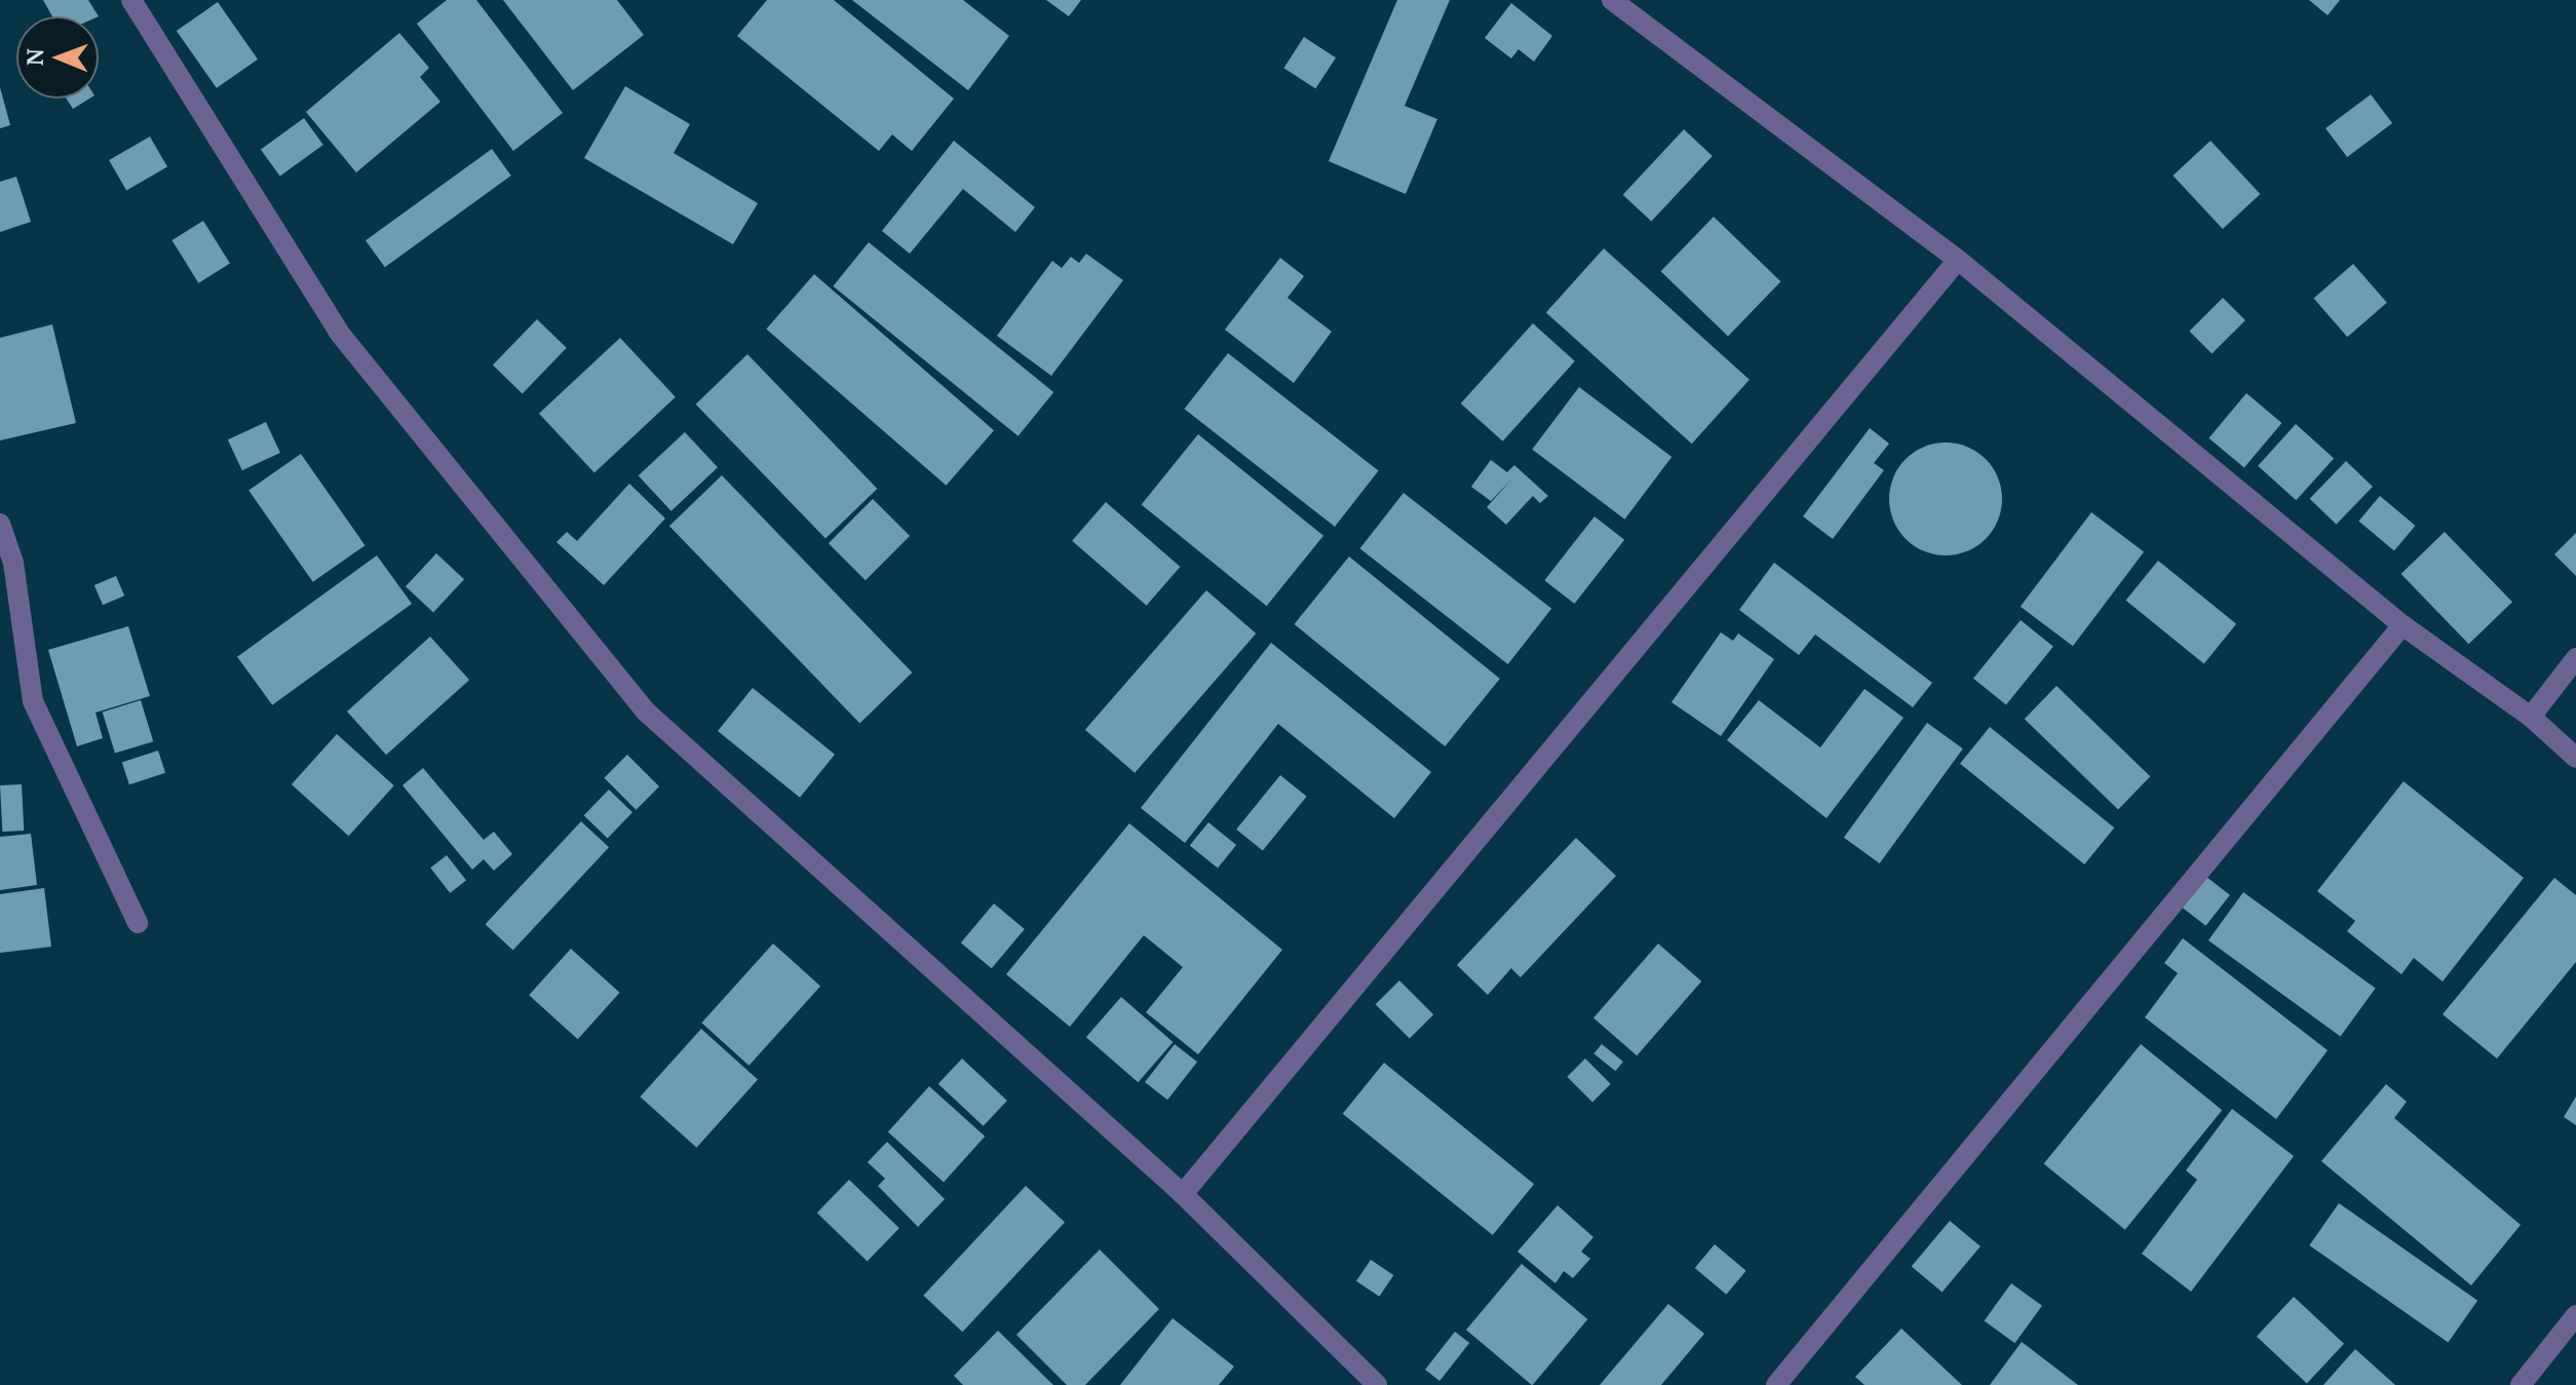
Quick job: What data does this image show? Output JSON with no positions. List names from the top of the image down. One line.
{"north":"left"}
